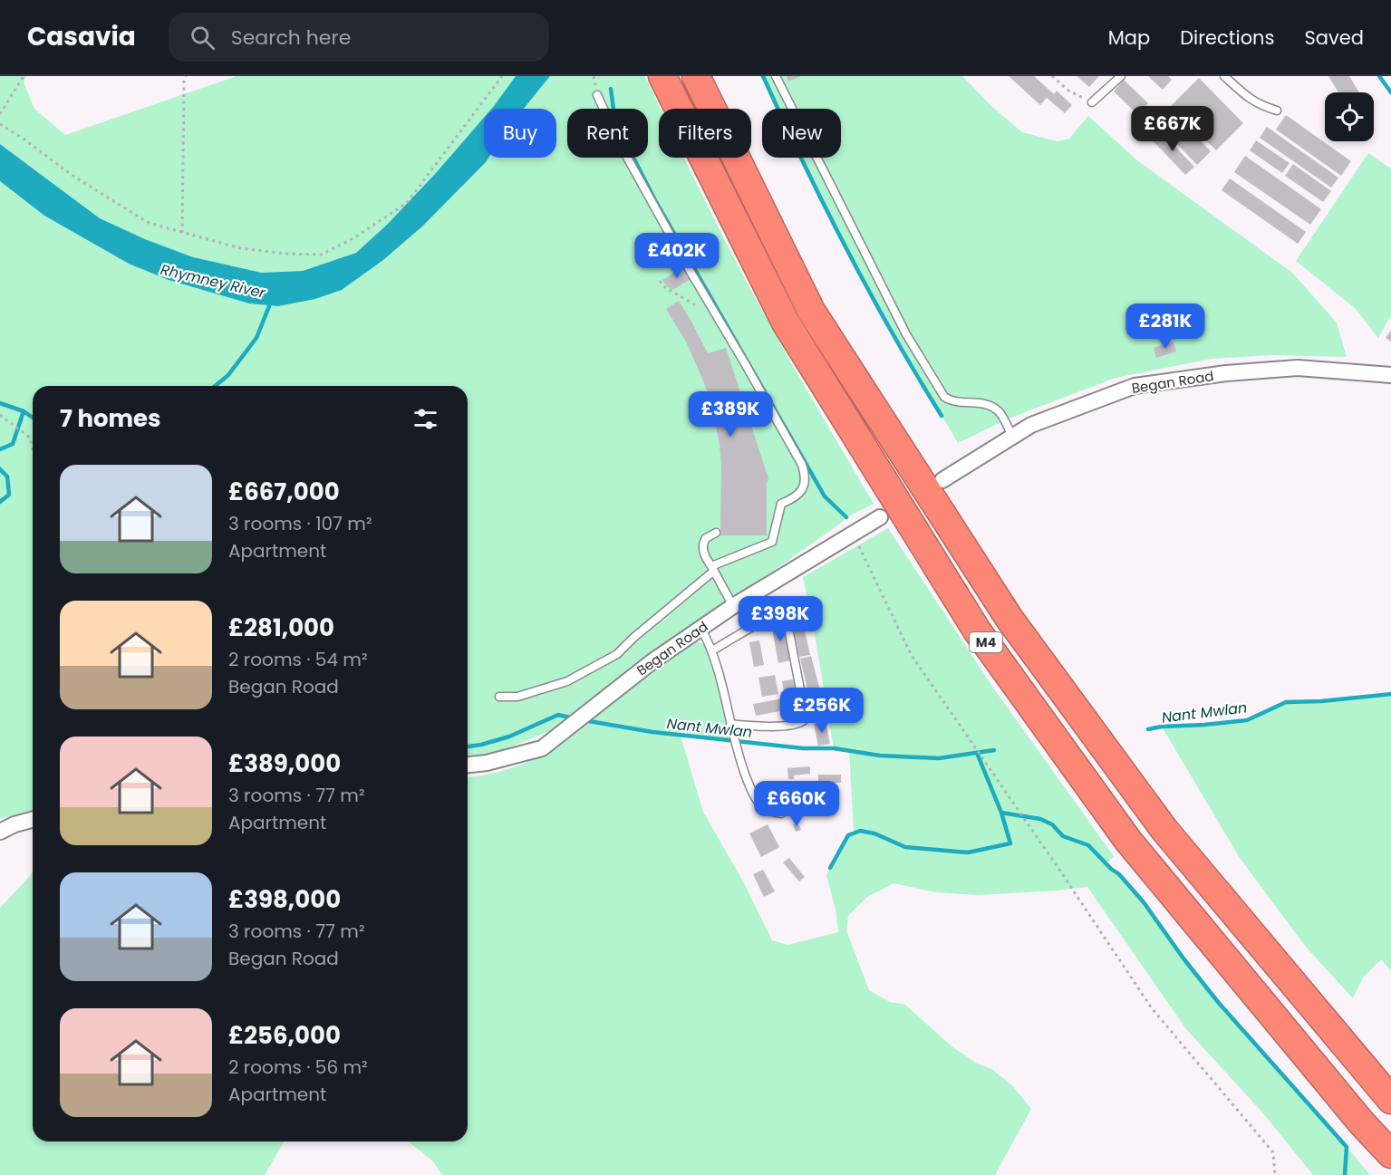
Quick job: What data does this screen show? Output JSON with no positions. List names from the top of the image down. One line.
{"streets":{"highway":["M4"],"street":["Began Road"]},"water":["Rhymney River","Nant Mwlan"],"page":{"header":"Casavia","search":"Search here","nav":["Map","Directions","Saved"],"price":["£667K","£402K","£281K","£389K","£398K","£256K","£660K"],"chip":["Buy","Rent","Filters","New"],"heading":"7 homes","list":[{"name":"£667,000","note":"3 rooms · 107 m² · Apartment"},{"name":"£281,000","note":"2 rooms · 54 m² · Began Road"},{"name":"£389,000","note":"3 rooms · 77 m² · Apartment"},{"name":"£398,000","note":"3 rooms · 77 m² · Began Road"},{"name":"£256,000","note":"2 rooms · 56 m² · Apartment"}]}}
